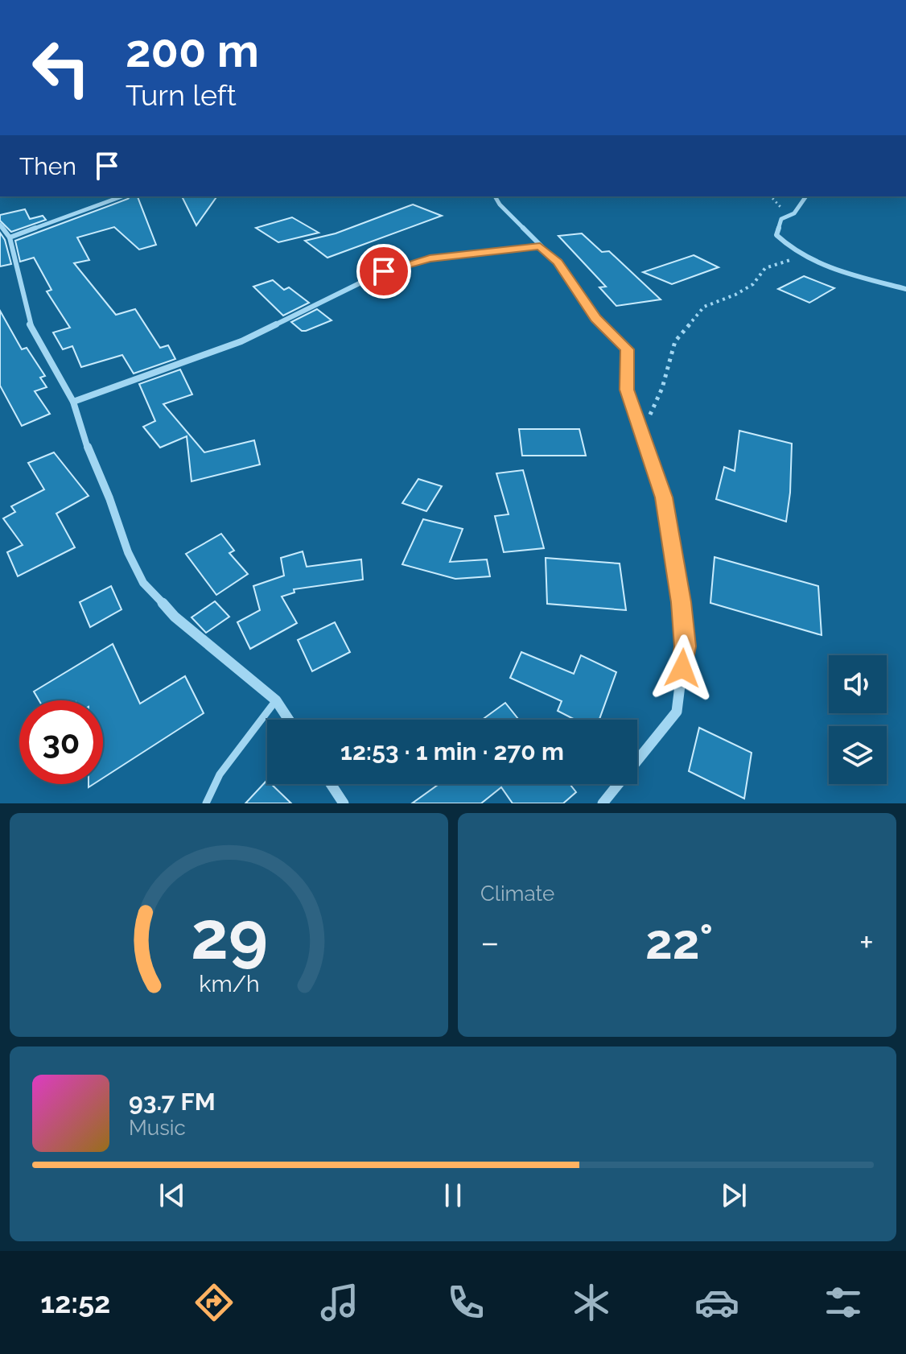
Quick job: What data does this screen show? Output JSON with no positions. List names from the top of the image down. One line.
{"page":{"turn":["200 m","Turn left"],"then":"Then","limit":"30","trip":"12:53 · 1 min · 270 m","tile":"Climate","heat":["−","22°","+"],"song":["93.7 FM","Music"],"tabs":"12:52","gauge":["29","km/h"]}}
